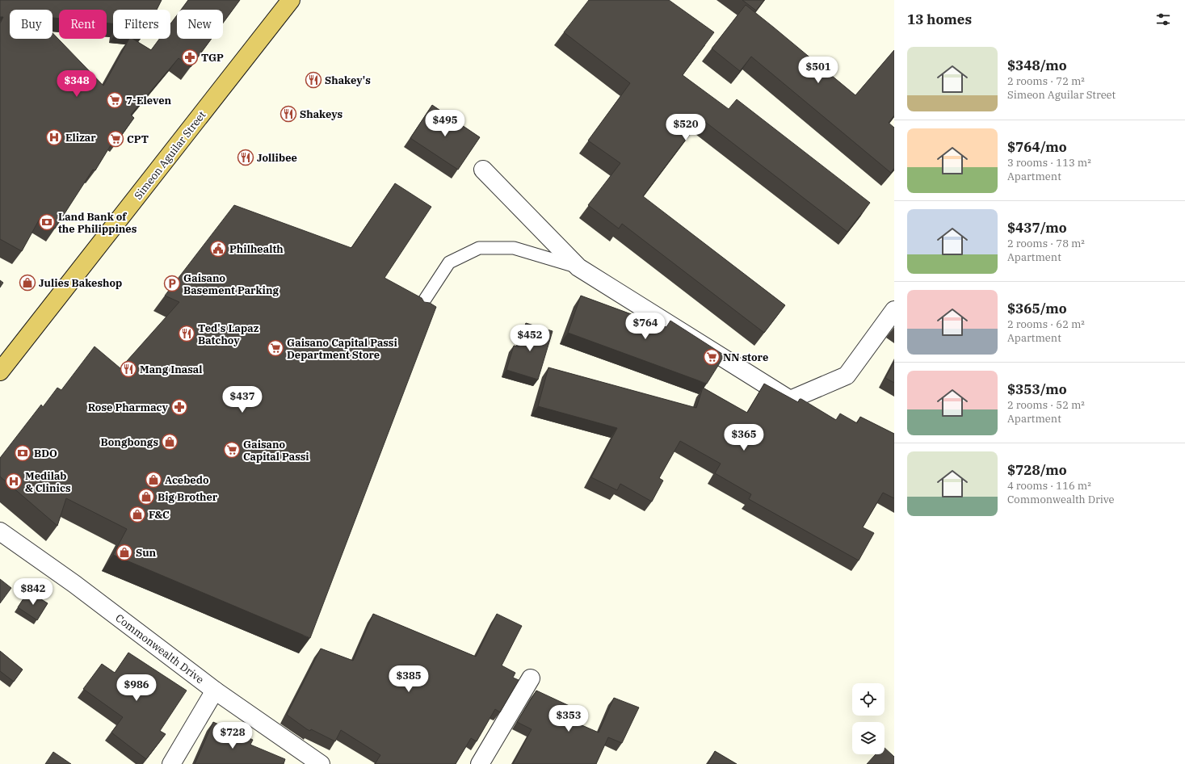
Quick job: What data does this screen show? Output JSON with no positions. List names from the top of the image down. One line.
{"streets":{"highway":["Simeon Aguilar Street"],"street":["Commonwealth Drive"]},"places":{"pharmacy":["TGP","Rose Pharmacy"],"restaurant":["Shakey's","Shakeys","Jollibee","Ted's Lapaz Batchoy","Mang Inasal"],"supermarket":["7-Eleven","CPT","Gaisano Capital Passi Department Store","NN store","Gaisano Capital Passi"],"hospital":["Elizar","Medilab & Clinics"],"bank":["Land Bank of the Philippines","BDO"],"public building":["Philhealth"],"shop":["Julies Bakeshop","Bongbongs","Acebedo","Big Brother","F&C","Sun"],"parking":["Gaisano Basement Parking"]},"page":{"heading":"13 homes","chip":["Buy","Rent","Filters","New"],"list":[{"name":"$348/mo","note":"2 rooms · 72 m² · Simeon Aguilar Street"},{"name":"$764/mo","note":"3 rooms · 113 m² · Apartment"},{"name":"$437/mo","note":"2 rooms · 78 m² · Apartment"},{"name":"$365/mo","note":"2 rooms · 62 m² · Apartment"},{"name":"$353/mo","note":"2 rooms · 52 m² · Apartment"},{"name":"$728/mo","note":"4 rooms · 116 m² · Commonwealth Drive"}],"price":["$501","$348","$495","$520","$764","$452","$437","$365","$842","$385","$986","$353","$728"]}}
